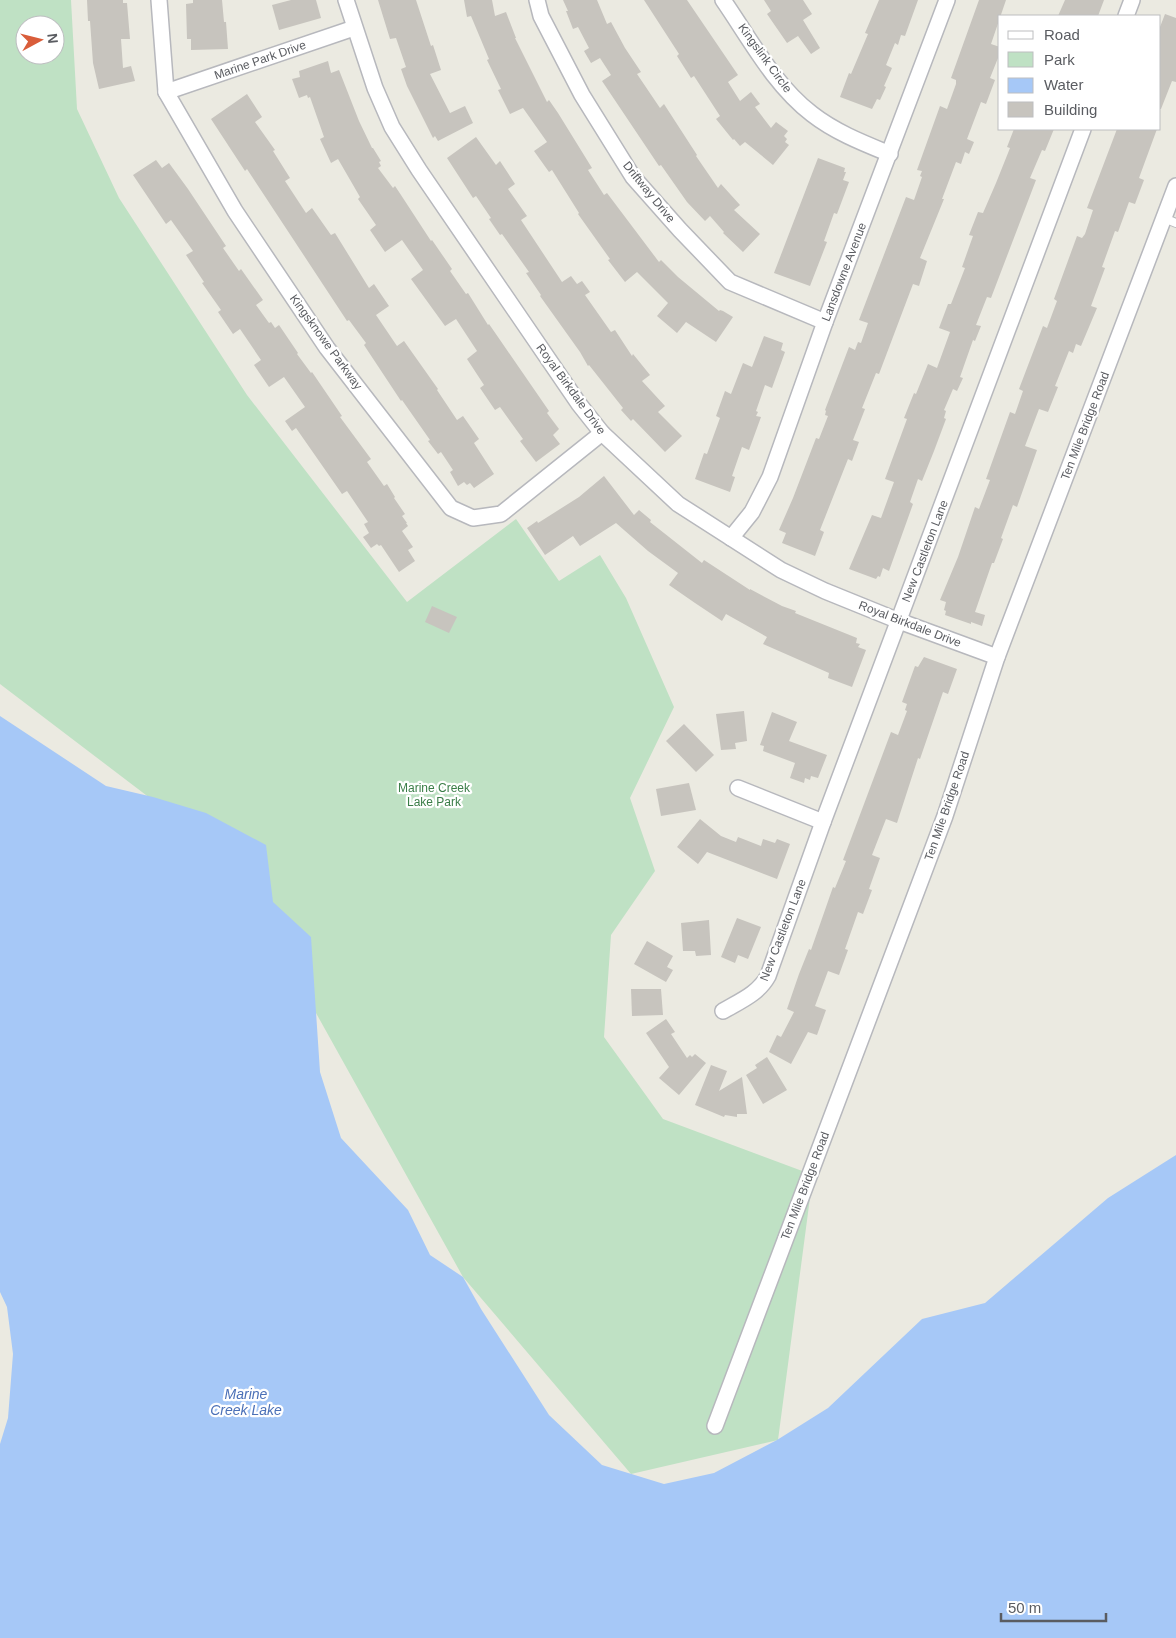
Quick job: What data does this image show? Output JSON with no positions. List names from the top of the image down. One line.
{"streets":{"street":["Kingslink Circle","Marine Park Drive","Driftway Drive","Lansdowne Avenue","Kingsknowe Parkway","Royal Birkdale Drive","Ten Mile Bridge Road","New Castleton Lane"]},"crossings":[["Kingslink Circle","Lansdowne Avenue"],["Marine Park Drive","Kingsknowe Parkway"],["Marine Park Drive","Royal Birkdale Drive"],["Driftway Drive","Lansdowne Avenue"],["Lansdowne Avenue","Royal Birkdale Drive"],["Kingsknowe Parkway","Royal Birkdale Drive"],["Royal Birkdale Drive","Ten Mile Bridge Road"],["Royal Birkdale Drive","New Castleton Lane"]],"water":["Marine Creek Lake"],"parks":["Marine Creek Lake Park"],"legend":["Road","Park","Water","Building"],"scale_bar":"50 m","north":"right"}
